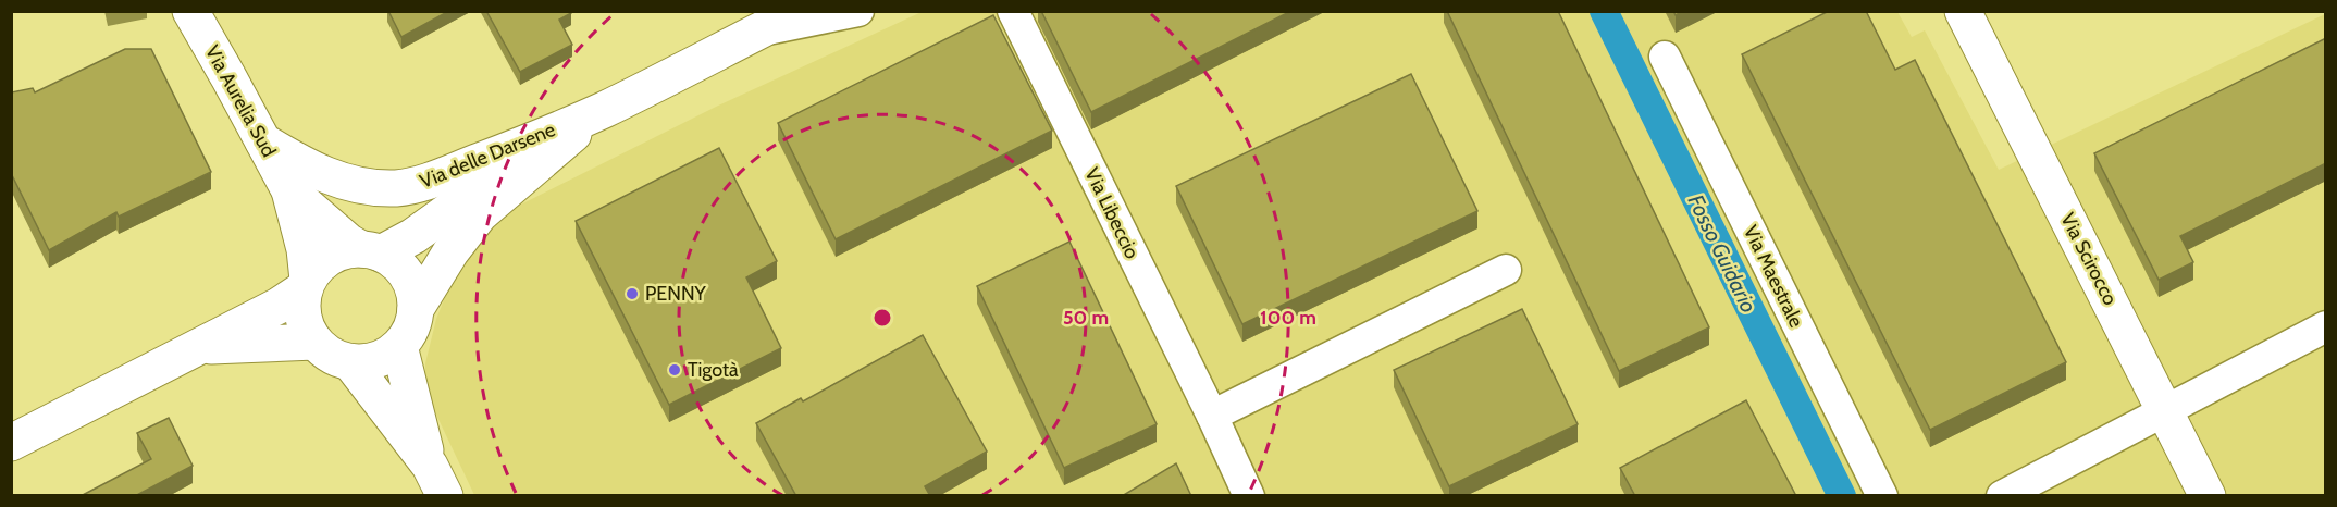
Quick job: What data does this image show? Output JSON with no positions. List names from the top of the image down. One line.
{"streets":{"street":["Via Aurelia Sud","Via delle Darsene","Via Libeccio","Via Scirocco","Via Maestrale"]},"crossings":[["Via Aurelia Sud","Via delle Darsene"]],"water":["Fosso Guidario"],"places":["PENNY","Tigotà"],"rings":["50 m","100 m"]}
